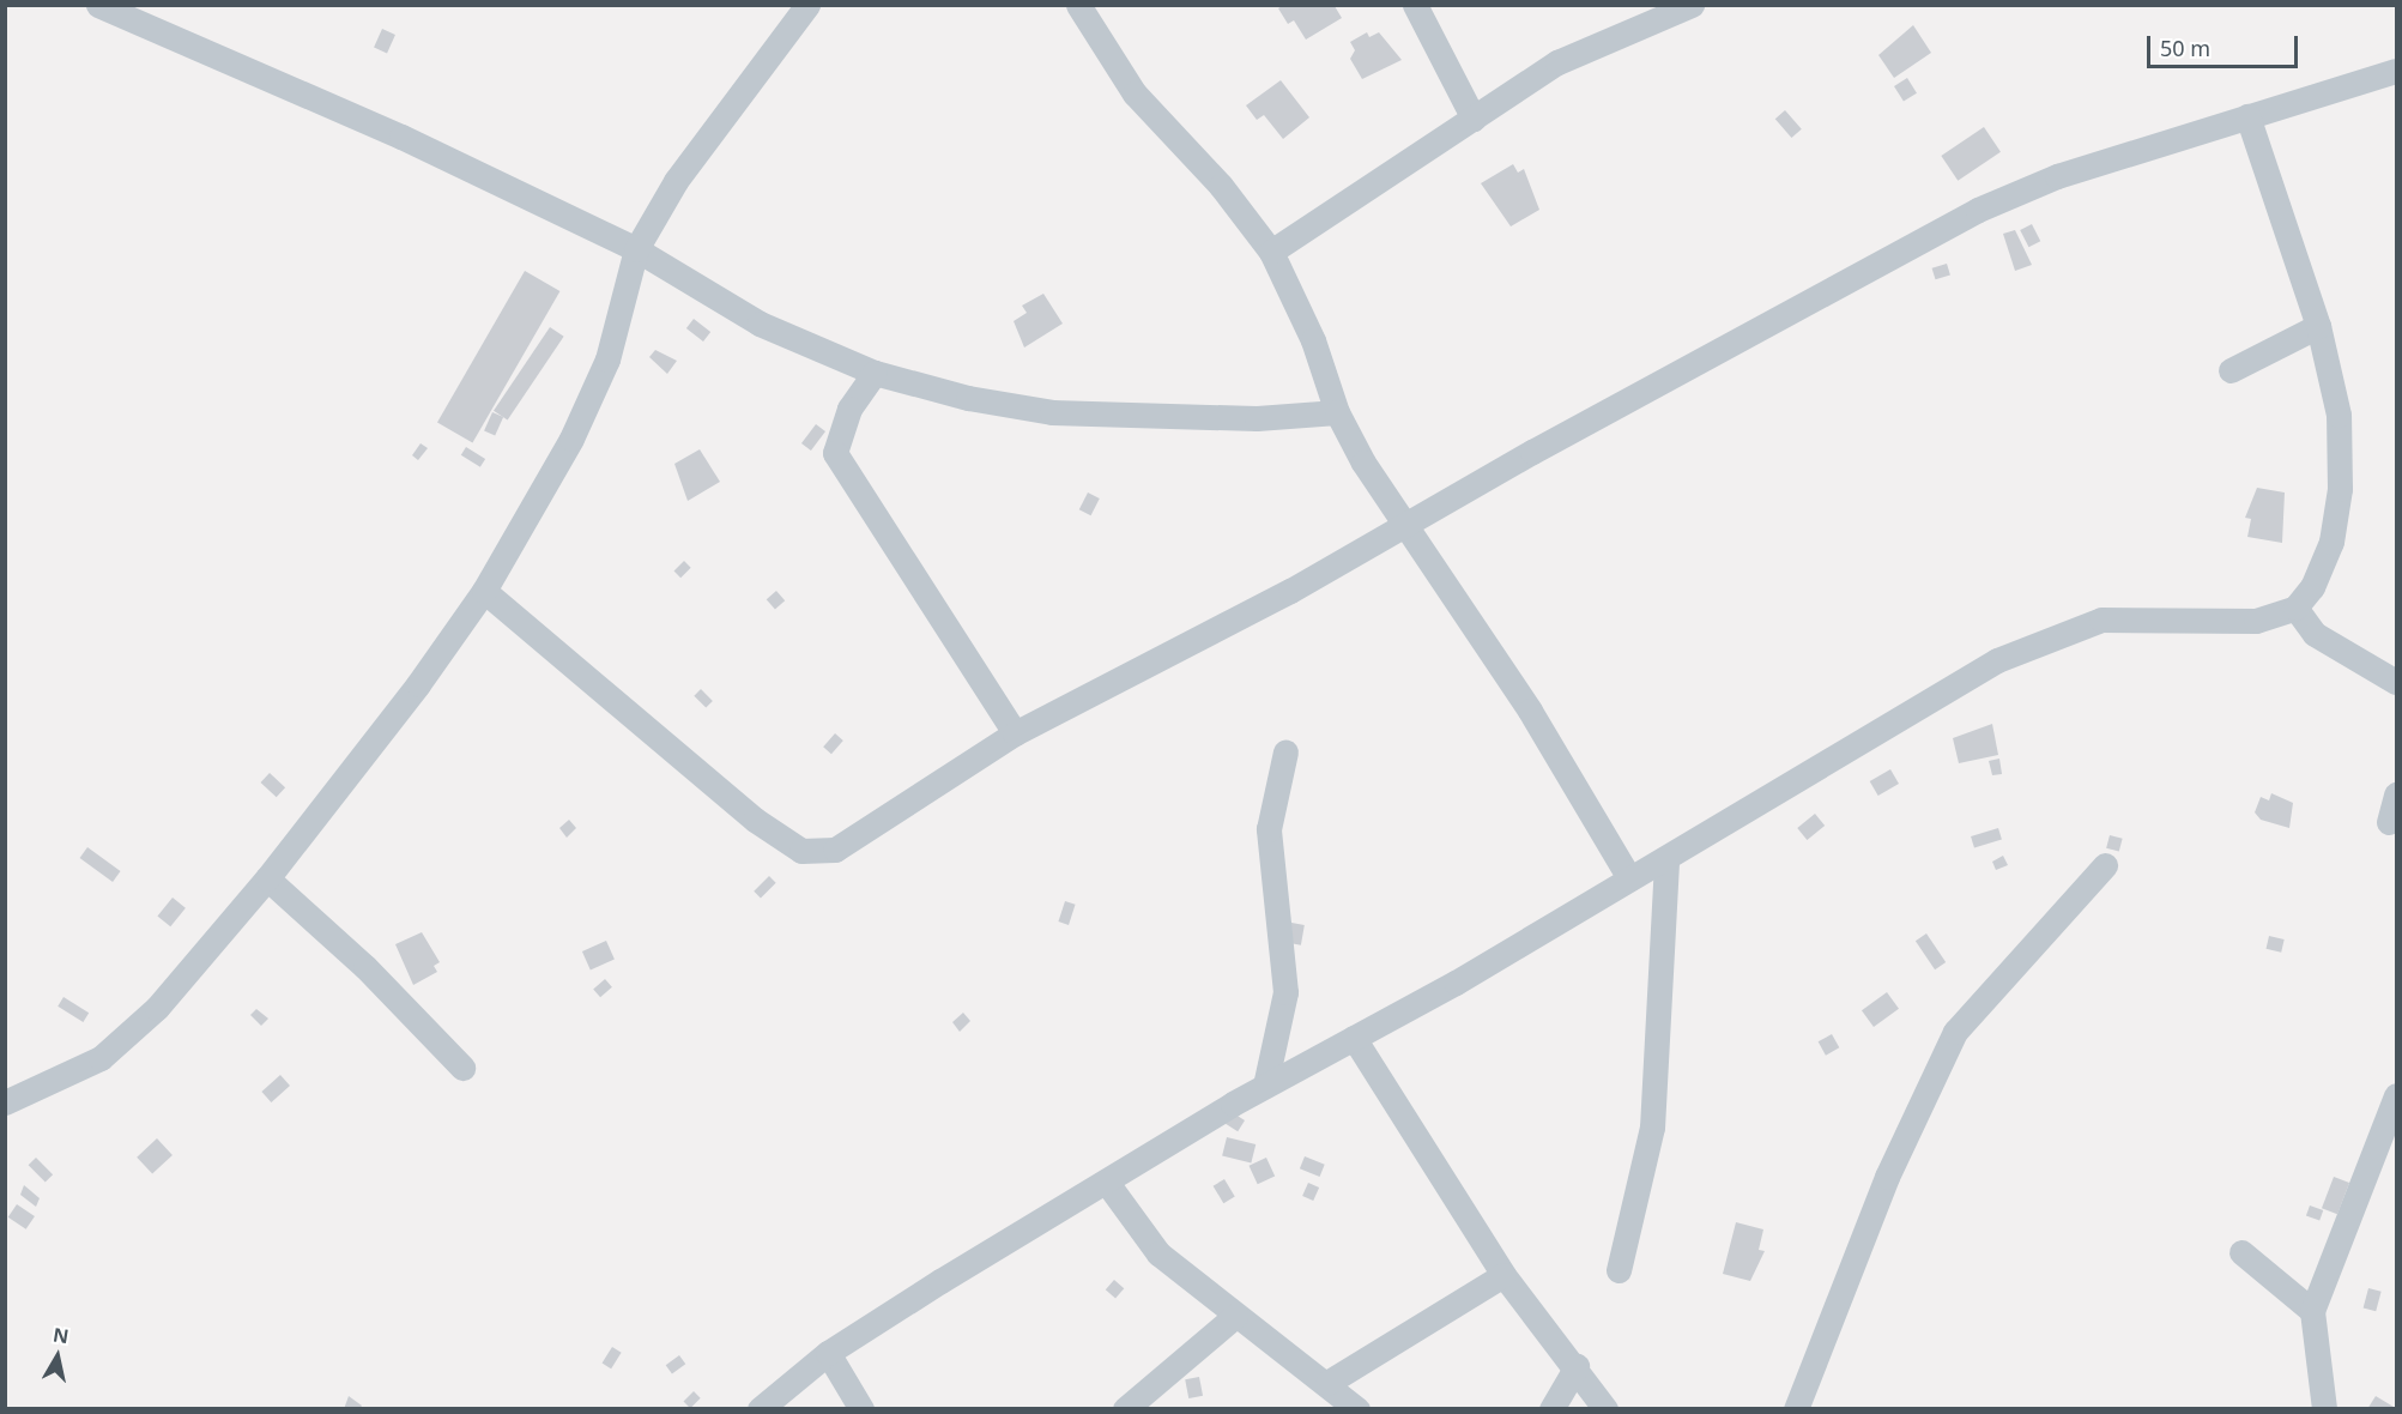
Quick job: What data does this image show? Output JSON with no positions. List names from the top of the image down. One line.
{"scale_bar":"50 m","north":"top"}
